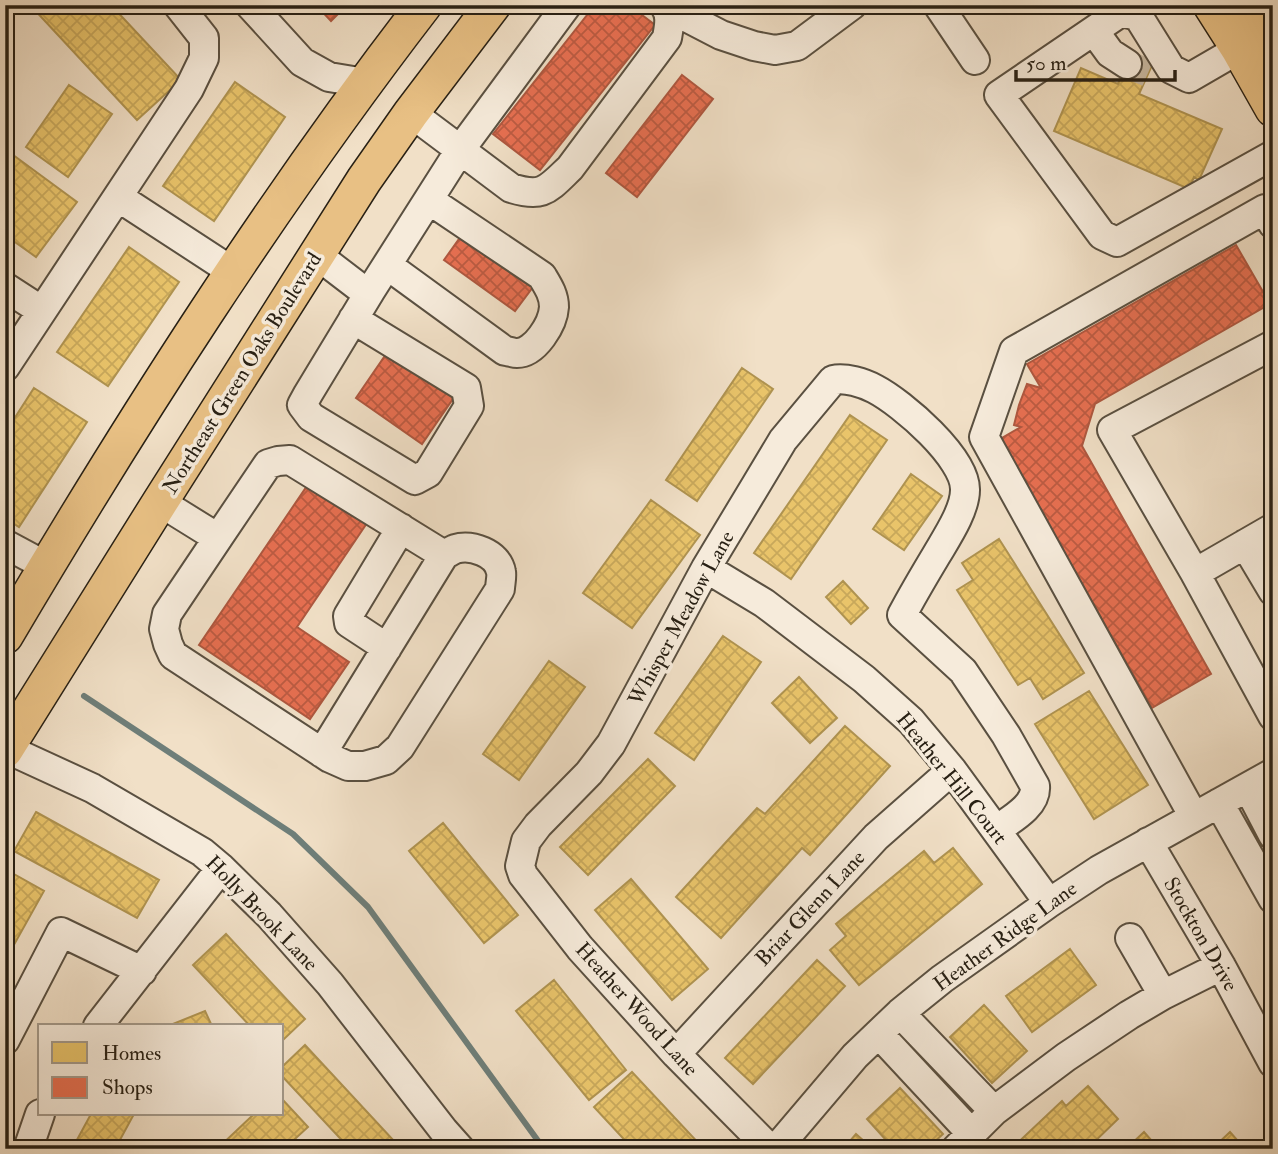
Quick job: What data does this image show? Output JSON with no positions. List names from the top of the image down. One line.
{"streets":{"main road":["Northeast Green Oaks Boulevard"],"street":["Whisper Meadow Lane","Heather Hill Court","Briar Glenn Lane","Holly Brook Lane","Stockton Drive","Heather Ridge Lane","Heather Wood Lane"]},"crossings":[["Northeast Green Oaks Boulevard","Holly Brook Lane"],["Whisper Meadow Lane","Heather Hill Court"],["Whisper Meadow Lane","Heather Wood Lane"],["Heather Hill Court","Briar Glenn Lane"],["Heather Hill Court","Heather Ridge Lane"],["Briar Glenn Lane","Heather Wood Lane"],["Stockton Drive","Heather Ridge Lane"],["Heather Ridge Lane","Heather Wood Lane"]],"legend":["Homes","Shops"],"scale_bar":"50 m"}
